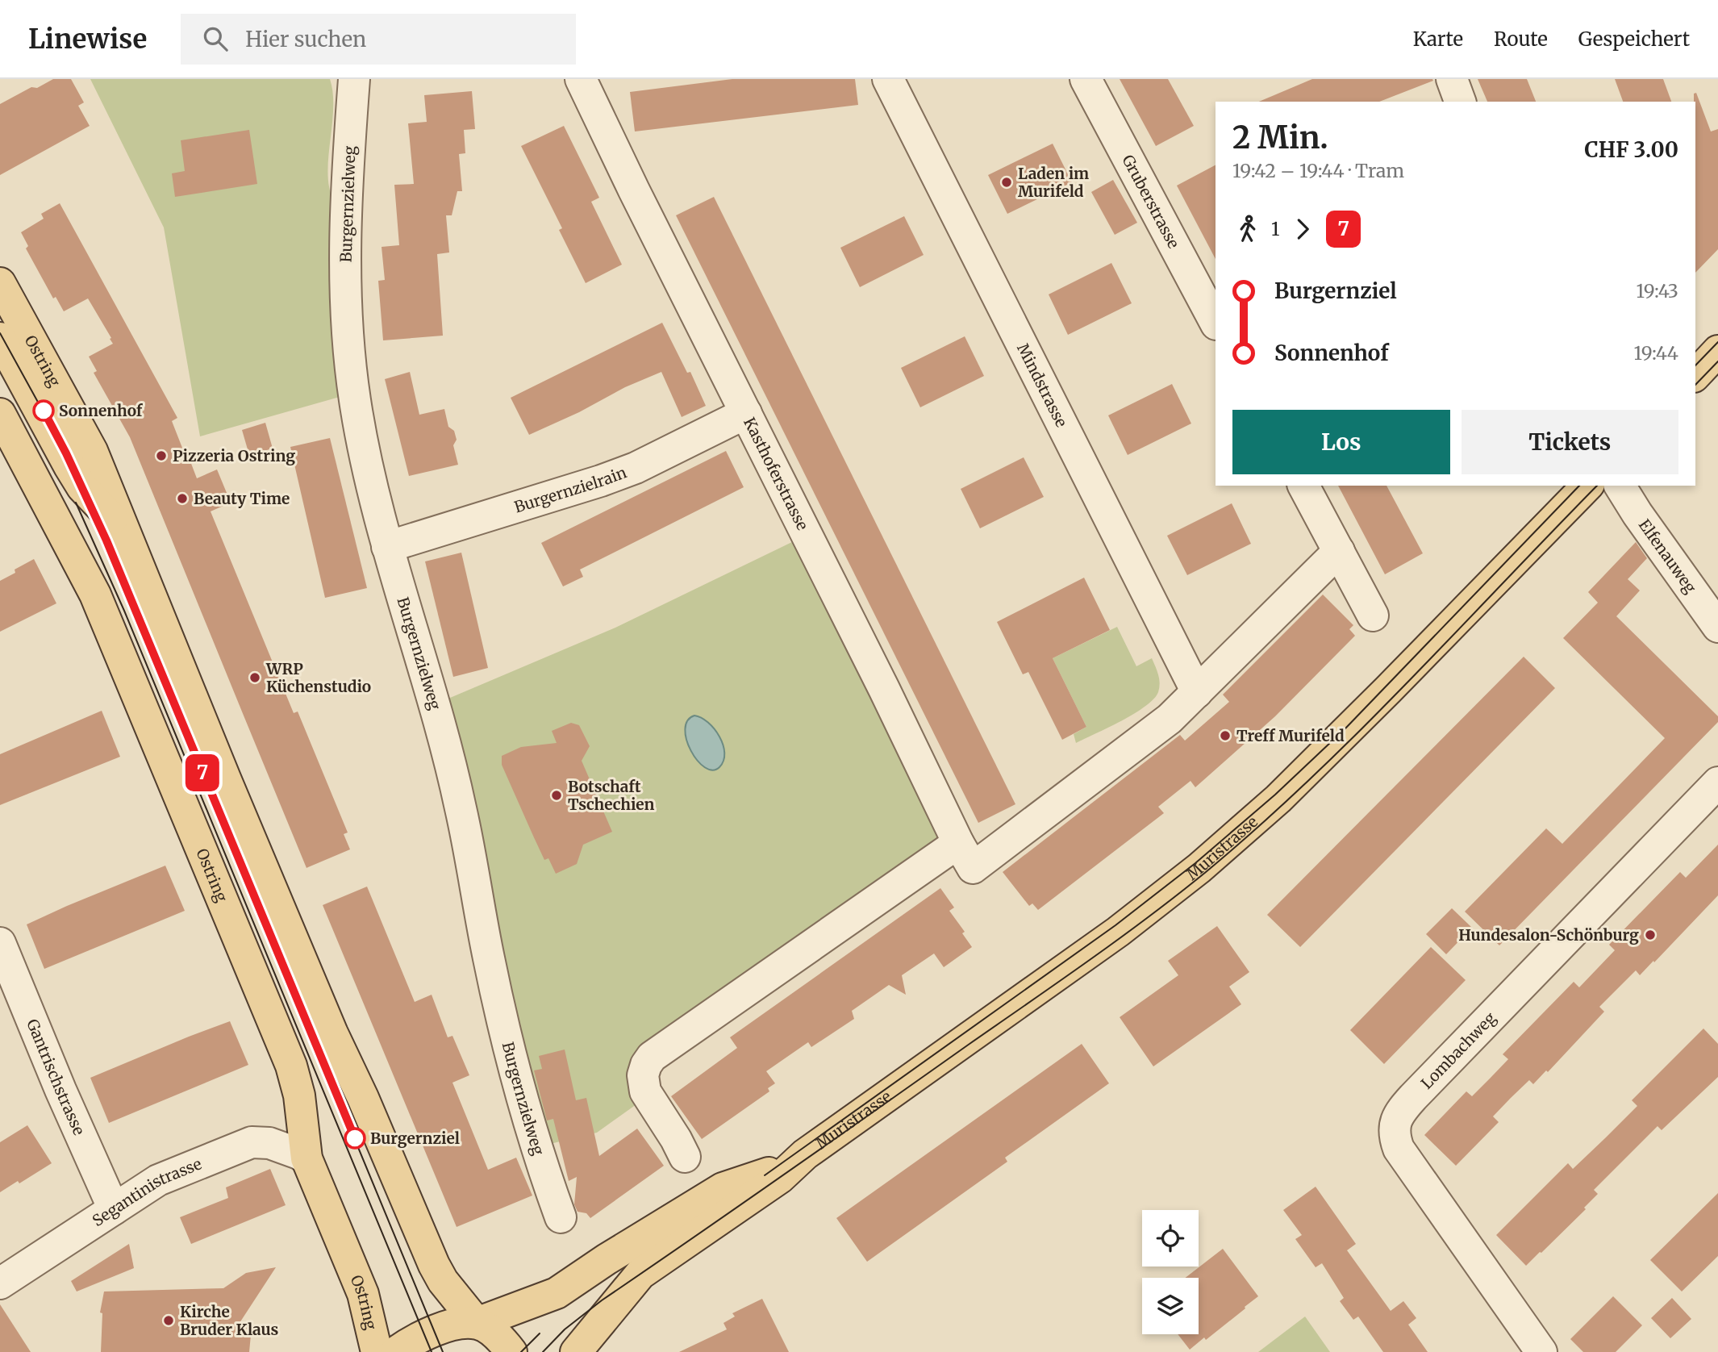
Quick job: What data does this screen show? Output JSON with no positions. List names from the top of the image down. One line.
{"streets":{"main road":["Ostring","Muristrasse"],"street":["Gruberstrasse","Burgernzielweg","Mindstrasse","Kasthoferstrasse","Burgernzielrain","Elfenauweg","Lombachweg","Gantrischstrasse","Segantinistrasse"]},"crossings":[["Burgernzielweg","Burgernzielrain"],["Ostring","Muristrasse"],["Ostring","Segantinistrasse"],["Kasthoferstrasse","Burgernzielrain"],["Gantrischstrasse","Segantinistrasse"]],"places":["Laden im Murifeld","Sonnenhof","Pizzeria Ostring","Beauty Time","WRP Küchenstudio","Treff Murifeld","Botschaft Tschechien","Hundesalon-Schönburg","Burgernziel","Kirche Bruder Klaus"],"lines":["tram line 7"],"page":{"header":"Linewise","search":"Hier suchen","nav":["Karte","Route","Gespeichert"],"on_map":"7","heading":["2 Min.","19:42 – 19:44 · Tram","CHF 3.00"],"legs":["1","7"],"list":[{"name":"Burgernziel","value":"19:43"},{"name":"Sonnenhof","value":"19:44"}],"buttons":["Los","Tickets"]}}
